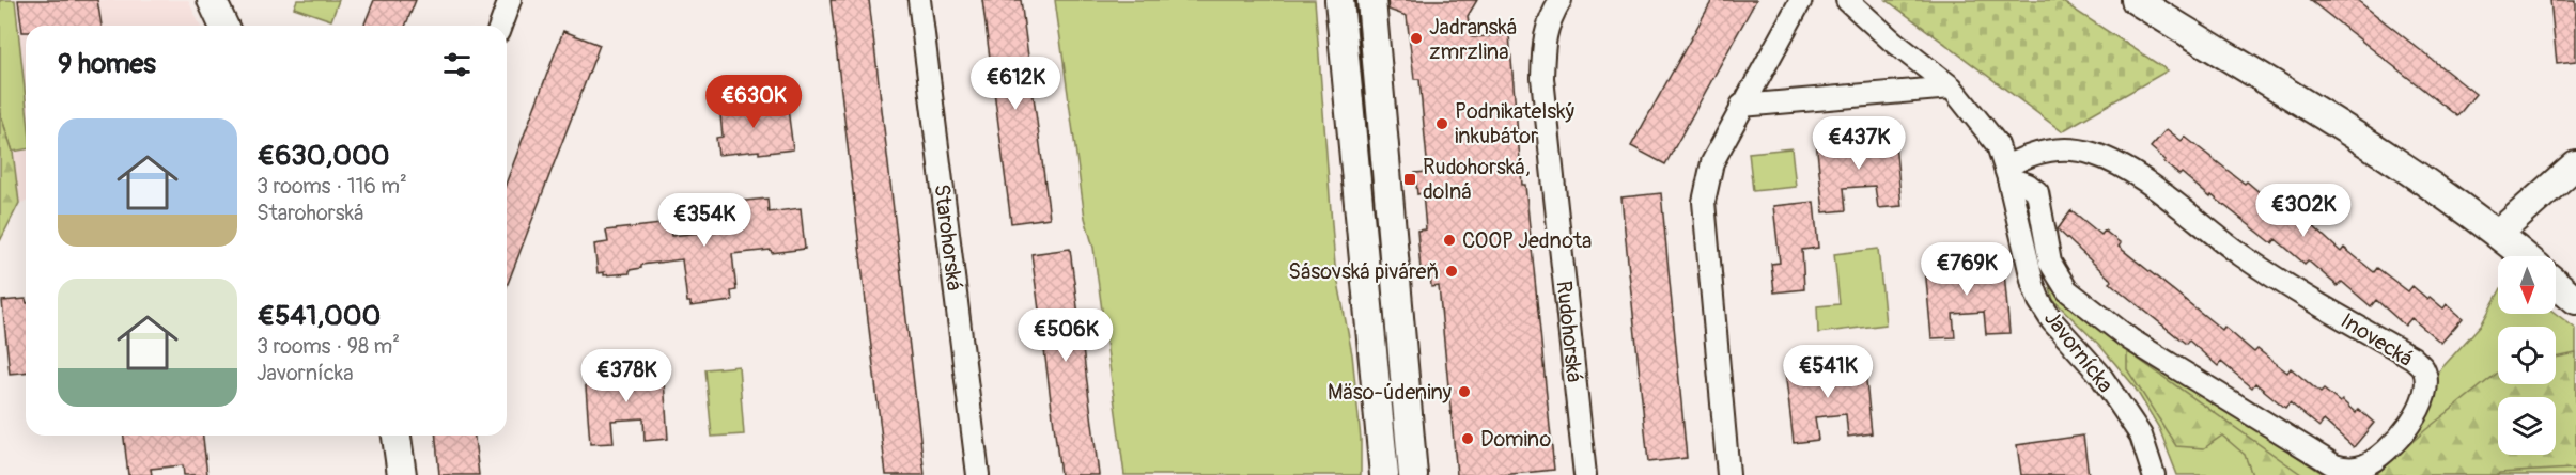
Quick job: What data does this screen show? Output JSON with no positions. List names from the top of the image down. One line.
{"streets":{"street":["Starohorská","Rudohorská","Inovecká","Javornícka"]},"crossings":[["Inovecká","Javornícka"]],"places":{"other":["Jadranská zmrzlina","Podnikatelský inkubátor","COOP Jednota","Sásovská piváreň","Mäso-údeniny","Domino"],"transit":["Rudohorská, dolná"]},"north":"bottom","page":{"heading":"9 homes","price":["€612K","€630K","€437K","€302K","€354K","€769K","€506K","€541K","€378K"],"list":[{"name":"€630,000","note":"3 rooms · 116 m² · Starohorská"},{"name":"€541,000","note":"3 rooms · 98 m² · Javornícka"}]}}
